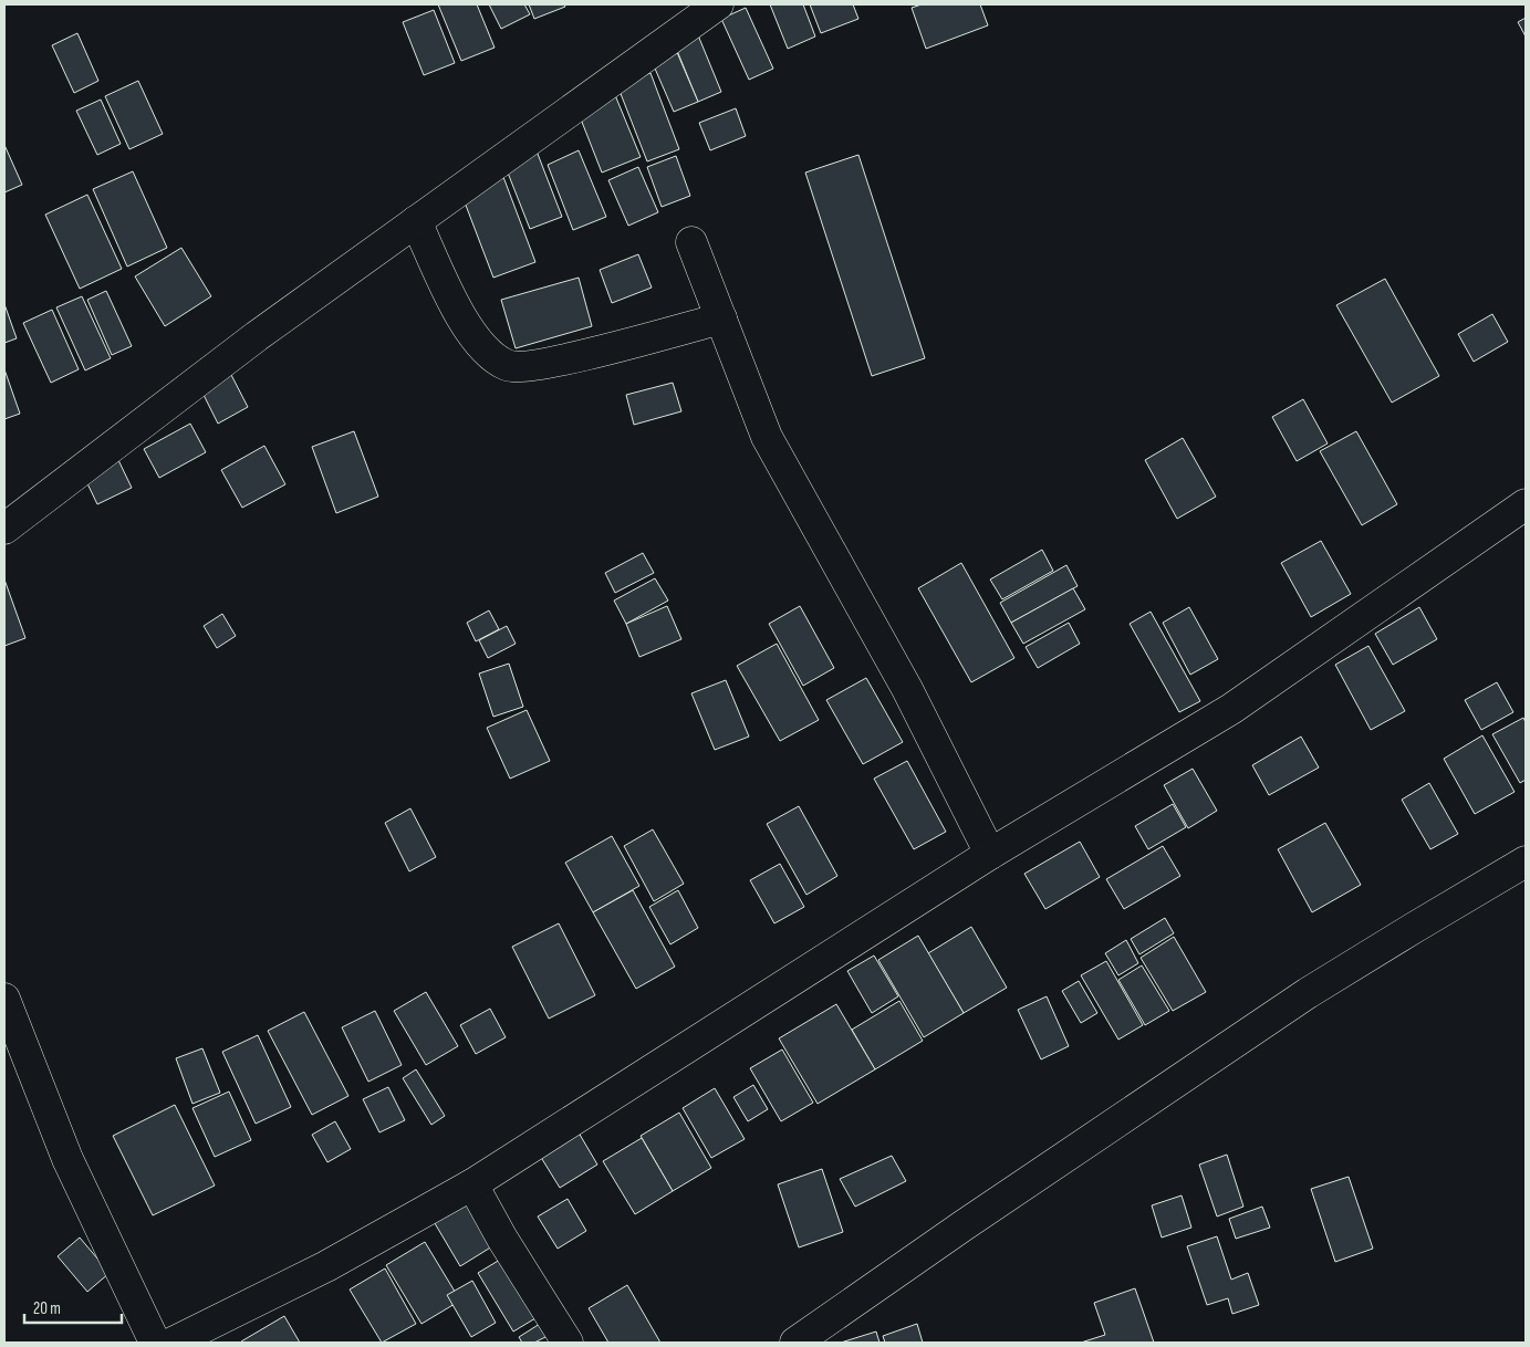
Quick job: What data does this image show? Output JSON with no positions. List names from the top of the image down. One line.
{"scale_bar":"20 m"}
